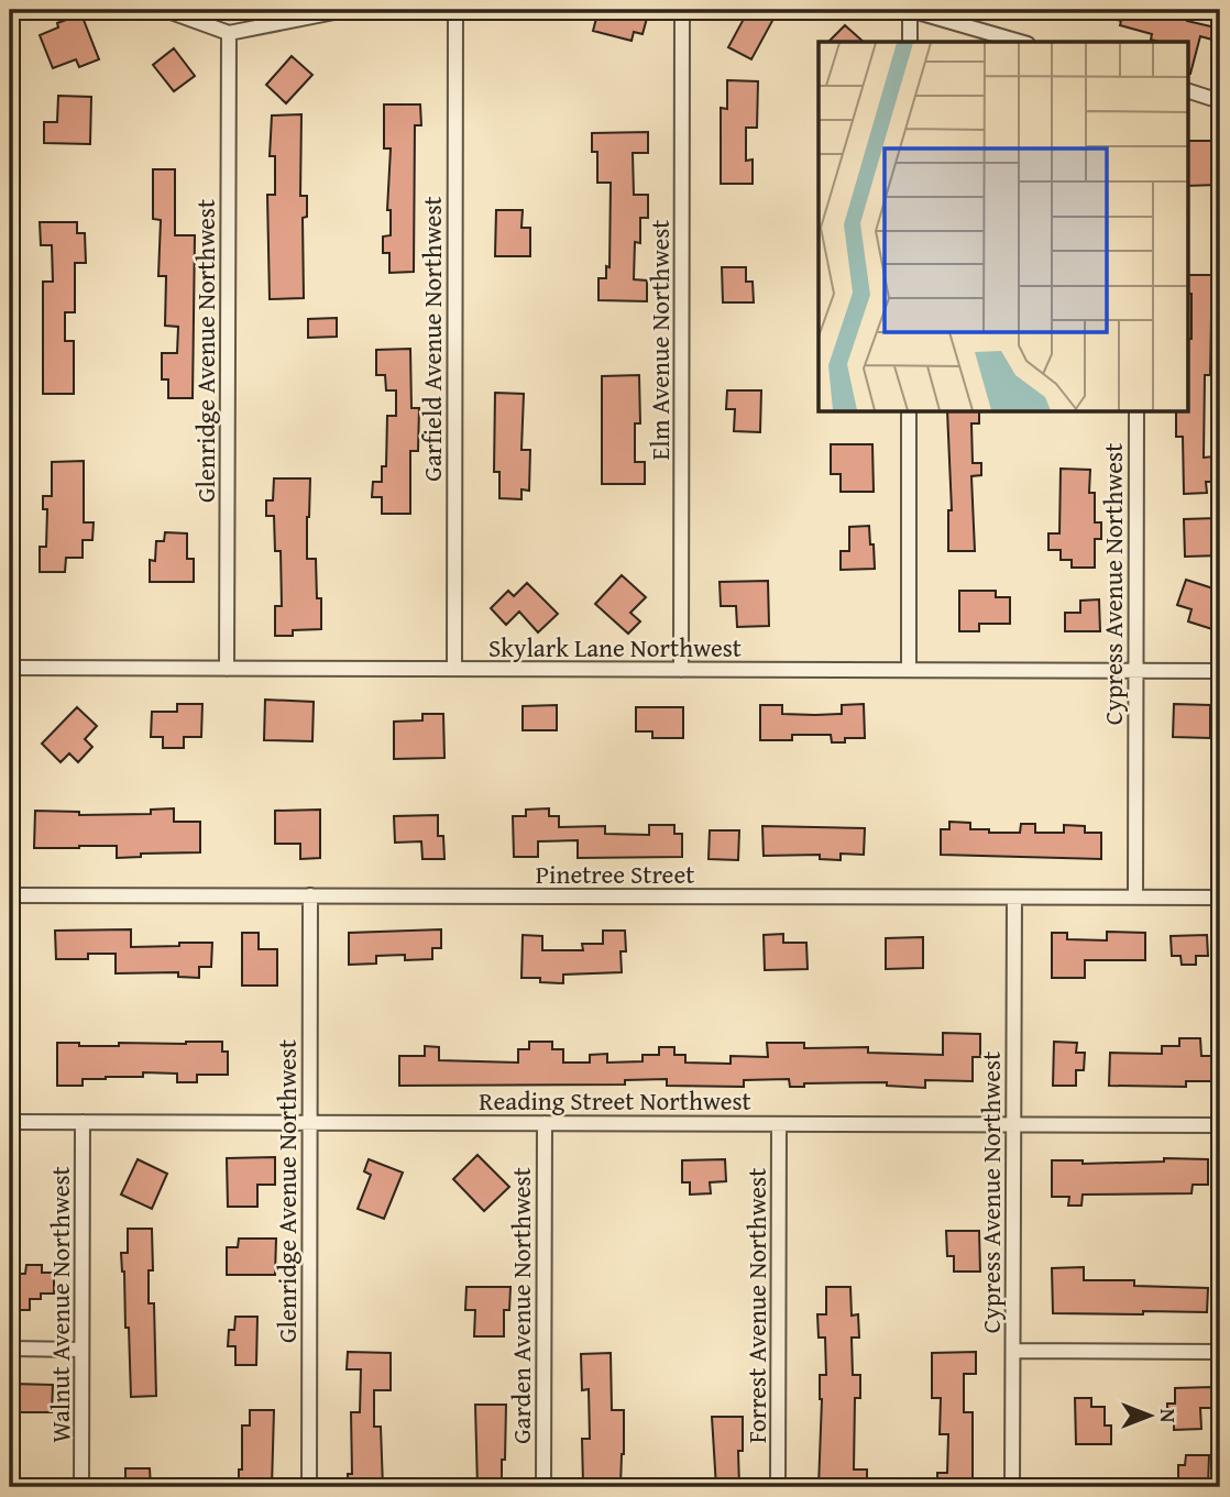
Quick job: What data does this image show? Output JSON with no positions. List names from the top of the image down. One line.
{"streets":{"street":["Garfield Avenue Northwest","Elm Avenue Northwest","Glenridge Avenue Northwest","Cypress Avenue Northwest","Skylark Lane Northwest","Pinetree Street","Reading Street Northwest","Walnut Avenue Northwest","Garden Avenue Northwest","Forrest Avenue Northwest"]},"crossings":[["Garfield Avenue Northwest","Skylark Lane Northwest"],["Elm Avenue Northwest","Skylark Lane Northwest"],["Glenridge Avenue Northwest","Skylark Lane Northwest"],["Glenridge Avenue Northwest","Pinetree Street"],["Glenridge Avenue Northwest","Reading Street Northwest"],["Cypress Avenue Northwest","Skylark Lane Northwest"],["Cypress Avenue Northwest","Pinetree Street"],["Cypress Avenue Northwest","Reading Street Northwest"],["Reading Street Northwest","Walnut Avenue Northwest"],["Reading Street Northwest","Garden Avenue Northwest"],["Reading Street Northwest","Forrest Avenue Northwest"]],"north":"right"}
